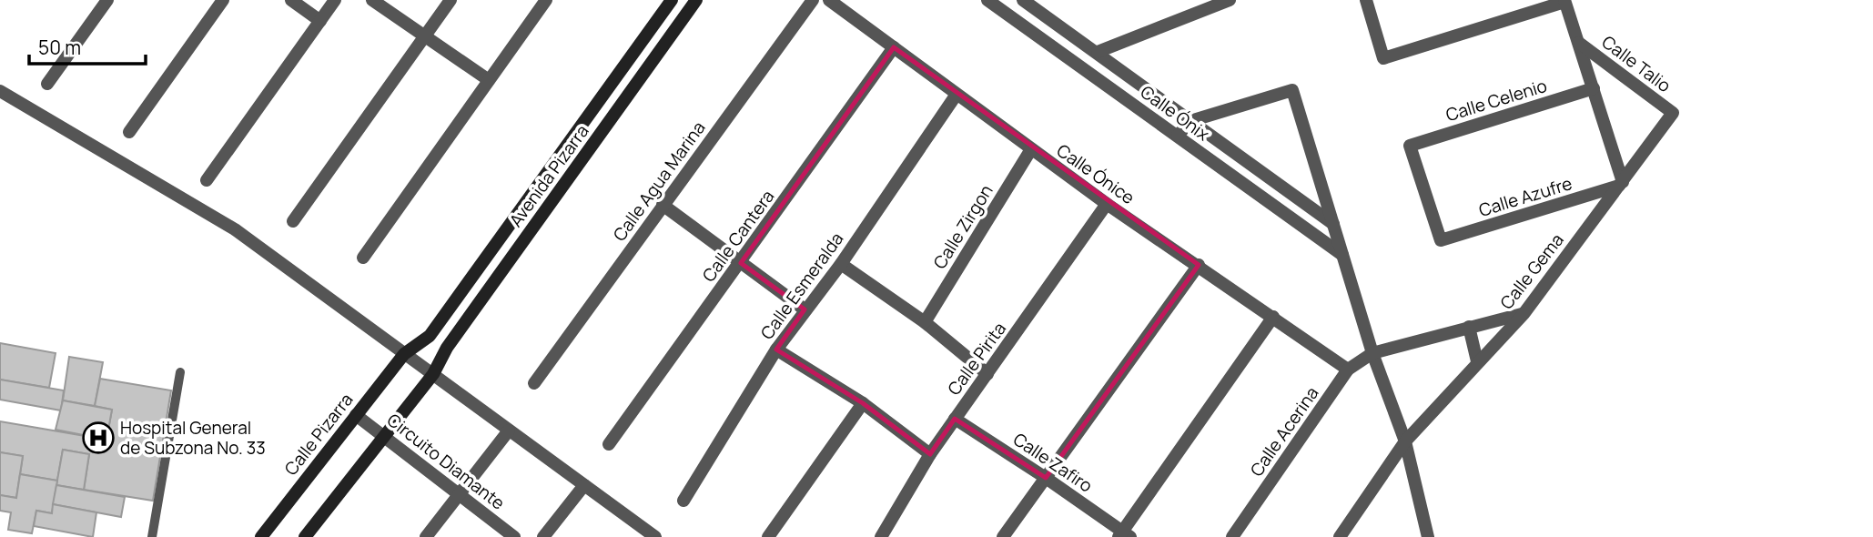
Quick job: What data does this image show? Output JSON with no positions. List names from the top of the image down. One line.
{"streets":{"street":["Calle Talio","Calle Celenio","Calle Ónix","Calle Ónice","Avenida Pizarra","Calle Agua Marina","Calle Azufre","Calle Zirgon","Calle Cantera","Calle Gema","Calle Esmeralda","Calle Pirita","Calle Acerina","Calle Pizarra","Circuito Diamante","Calle Zafiro"]},"crossings":[["Calle Talio","Calle Gema"],["Calle Celenio","Calle Azufre"],["Calle Ónice","Calle Zirgon"],["Calle Ónice","Calle Cantera"],["Calle Ónice","Calle Esmeralda"],["Calle Ónice","Calle Pirita"],["Calle Ónice","Calle Acerina"],["Avenida Pizarra","Calle Pizarra"],["Calle Azufre","Calle Gema"],["Calle Gema","Calle Acerina"],["Calle Pirita","Calle Zafiro"],["Calle Pizarra","Circuito Diamante"]],"places":{"hospital":["Hospital General de Subzona No. 33"]},"scale_bar":"50 m"}
